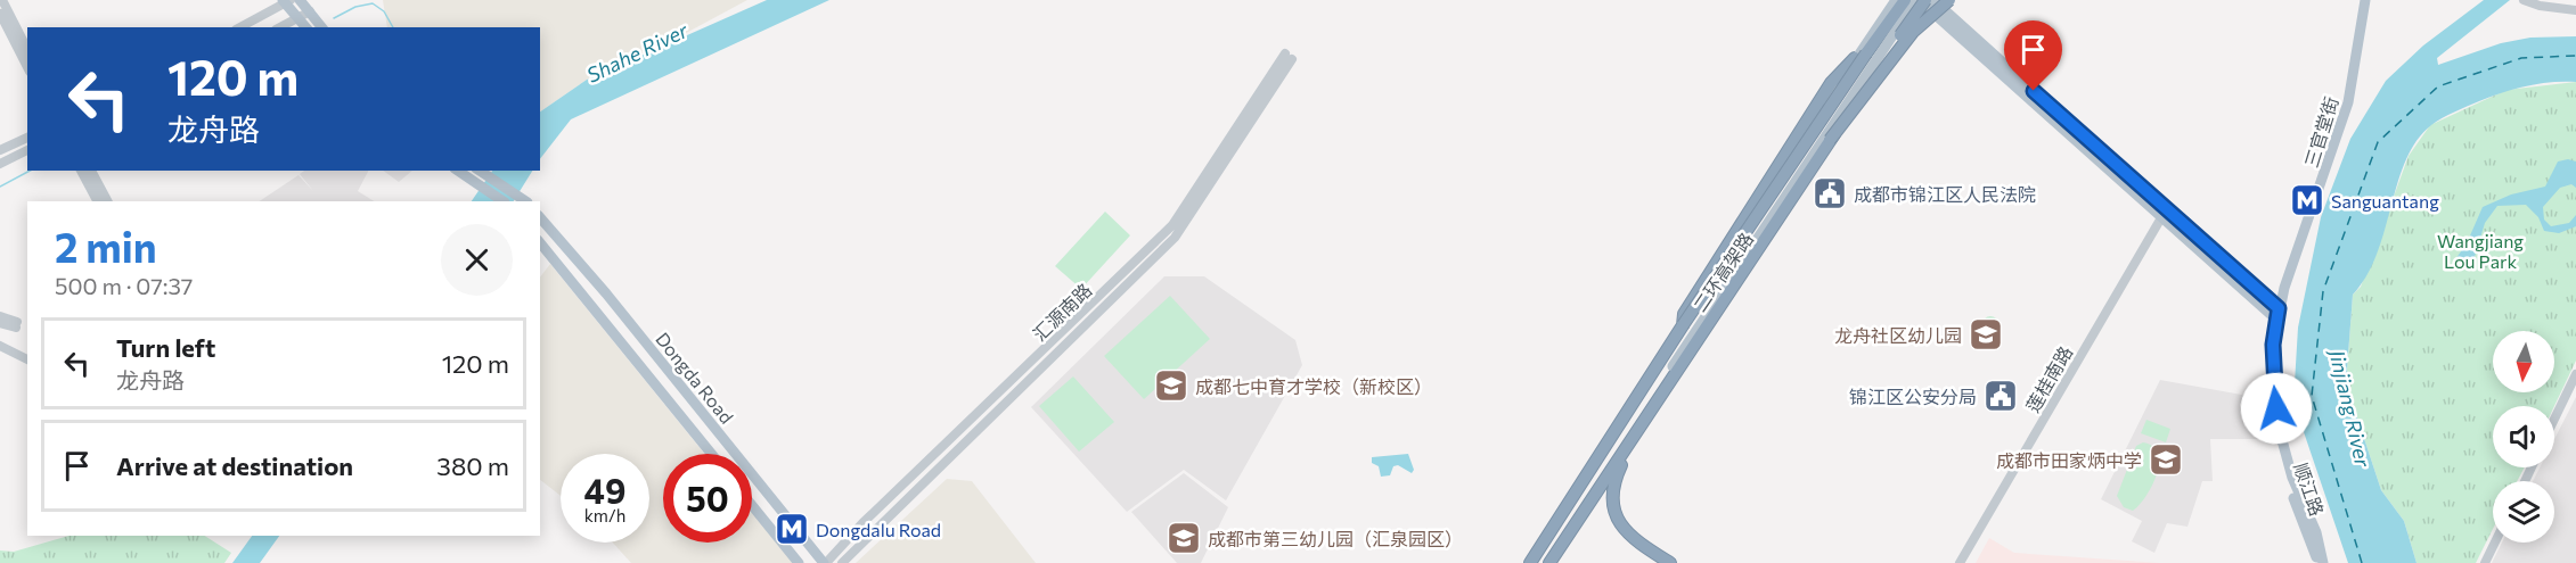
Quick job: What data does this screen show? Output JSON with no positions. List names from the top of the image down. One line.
{"streets":{"highway":["二环高架路"],"main road":["三官堂街","Dongda Road","顺江路"],"street":["汇源南路","莲桂南路"]},"crossings":[["三官堂街","顺江路"],["汇源南路","Dongda Road"]],"water":["Shahe River","Jinjiang River"],"parks":["Wangjiang Lou Park"],"places":{"public building":["成都市锦江区人民法院","锦江区公安分局"],"metro station":["Sanguantang","Dongdalu Road"],"school or university":["龙舟社区幼儿园","成都七中育才学校（新校区）","成都市田家炳中学","成都市第三幼儿园（汇泉园区）"]},"north":"bottom","page":{"turn":["120 m","龙舟路"],"heading":["2 min","500 m · 07:37"],"list":[{"name":"Turn left","note":"龙舟路","value":"120 m"},{"name":"Arrive at destination","value":"380 m"}],"speed":"49 km/h","limit":"50"}}
